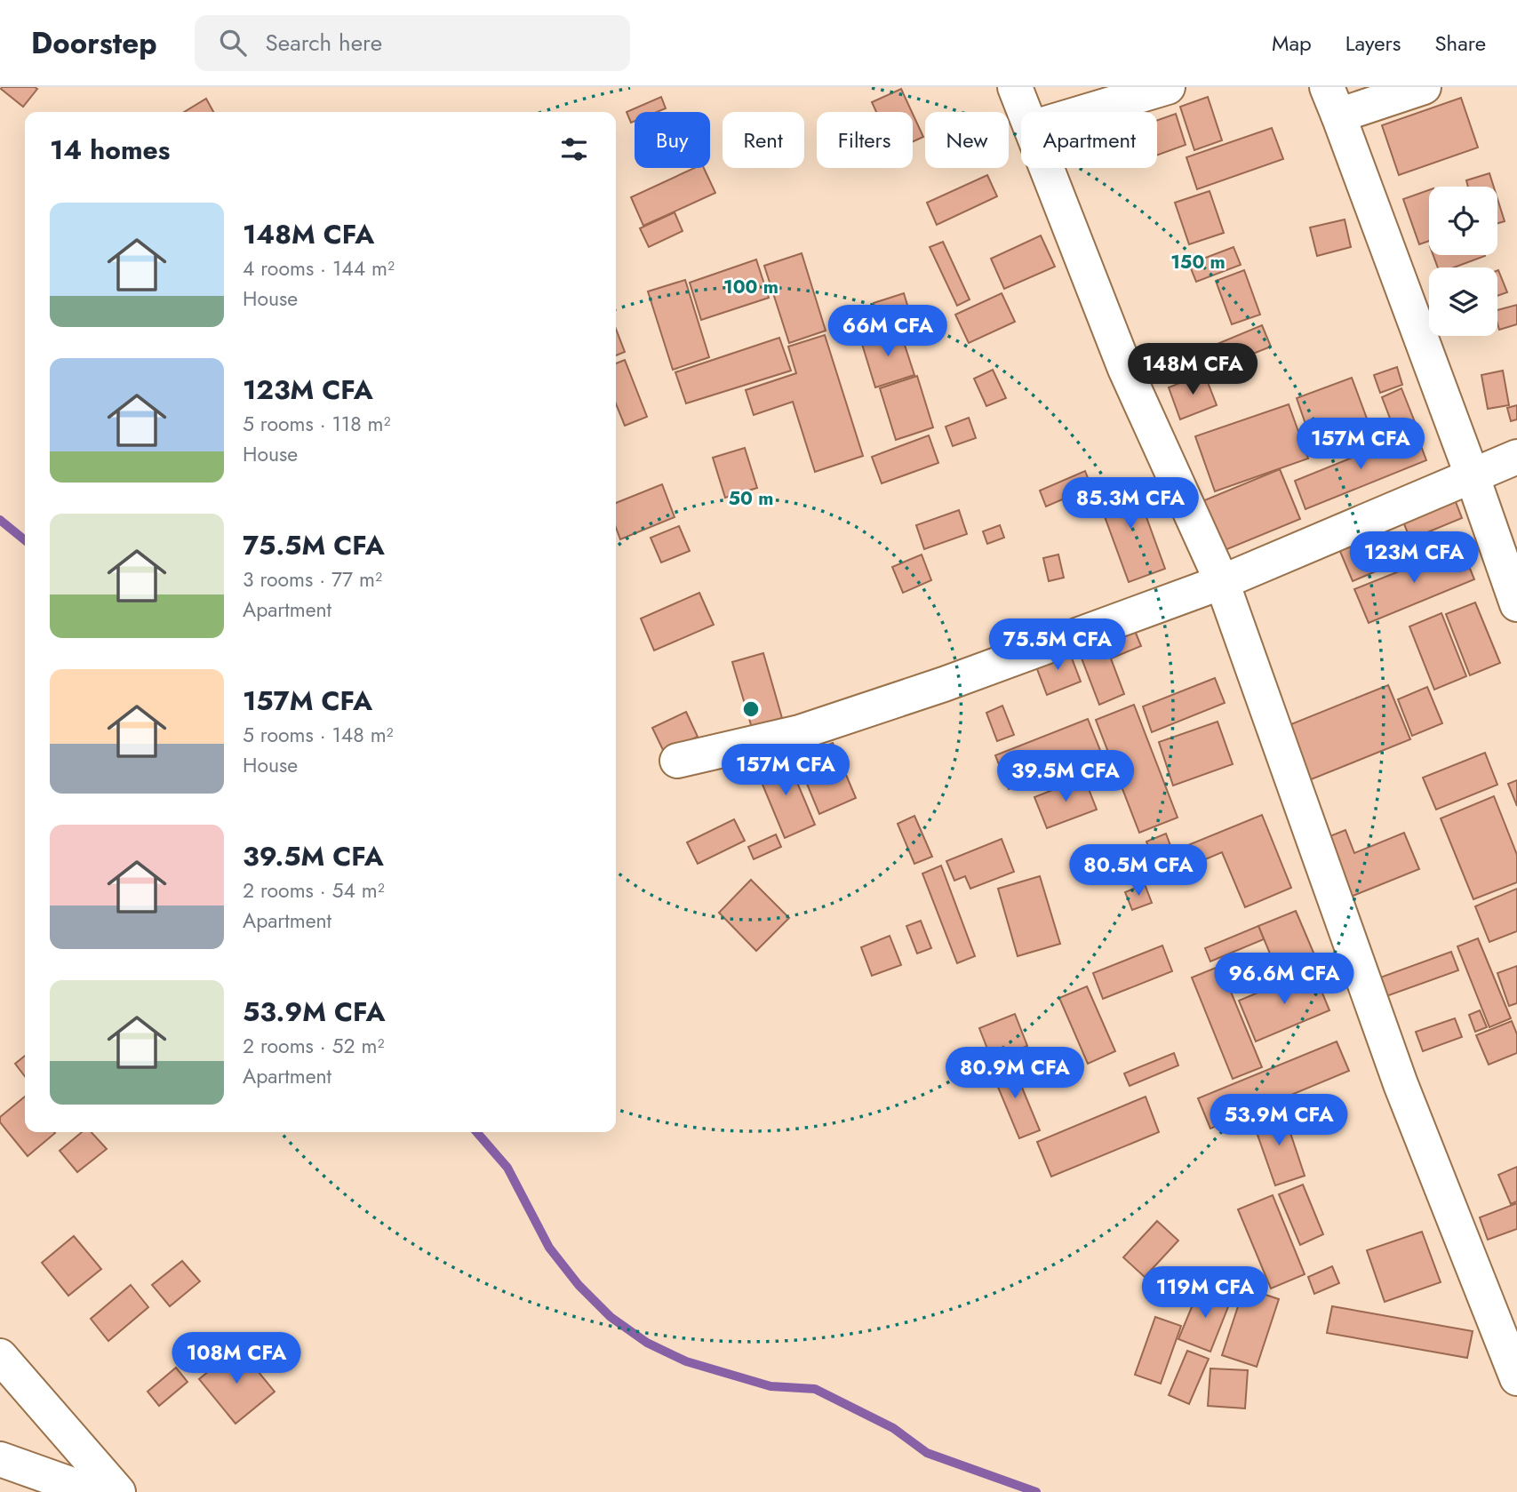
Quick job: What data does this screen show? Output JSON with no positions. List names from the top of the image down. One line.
{"page":{"header":"Doorstep","search":"Search here","nav":["Map","Layers","Share"],"chip":["Buy","Rent","Filters","New","Apartment"],"heading":"14 homes","list":[{"name":"148M CFA","note":"4 rooms · 144 m² · House"},{"name":"123M CFA","note":"5 rooms · 118 m² · House"},{"name":"75.5M CFA","note":"3 rooms · 77 m² · Apartment"},{"name":"157M CFA","note":"5 rooms · 148 m² · House"},{"name":"39.5M CFA","note":"2 rooms · 54 m² · Apartment"},{"name":"53.9M CFA","note":"2 rooms · 52 m² · Apartment"}],"price":["66M CFA","148M CFA","157M CFA","85.3M CFA","123M CFA","75.5M CFA","157M CFA","39.5M CFA","80.5M CFA","96.6M CFA","80.9M CFA","53.9M CFA","119M CFA","108M CFA"]},"rings":["150 m","100 m","50 m"]}
